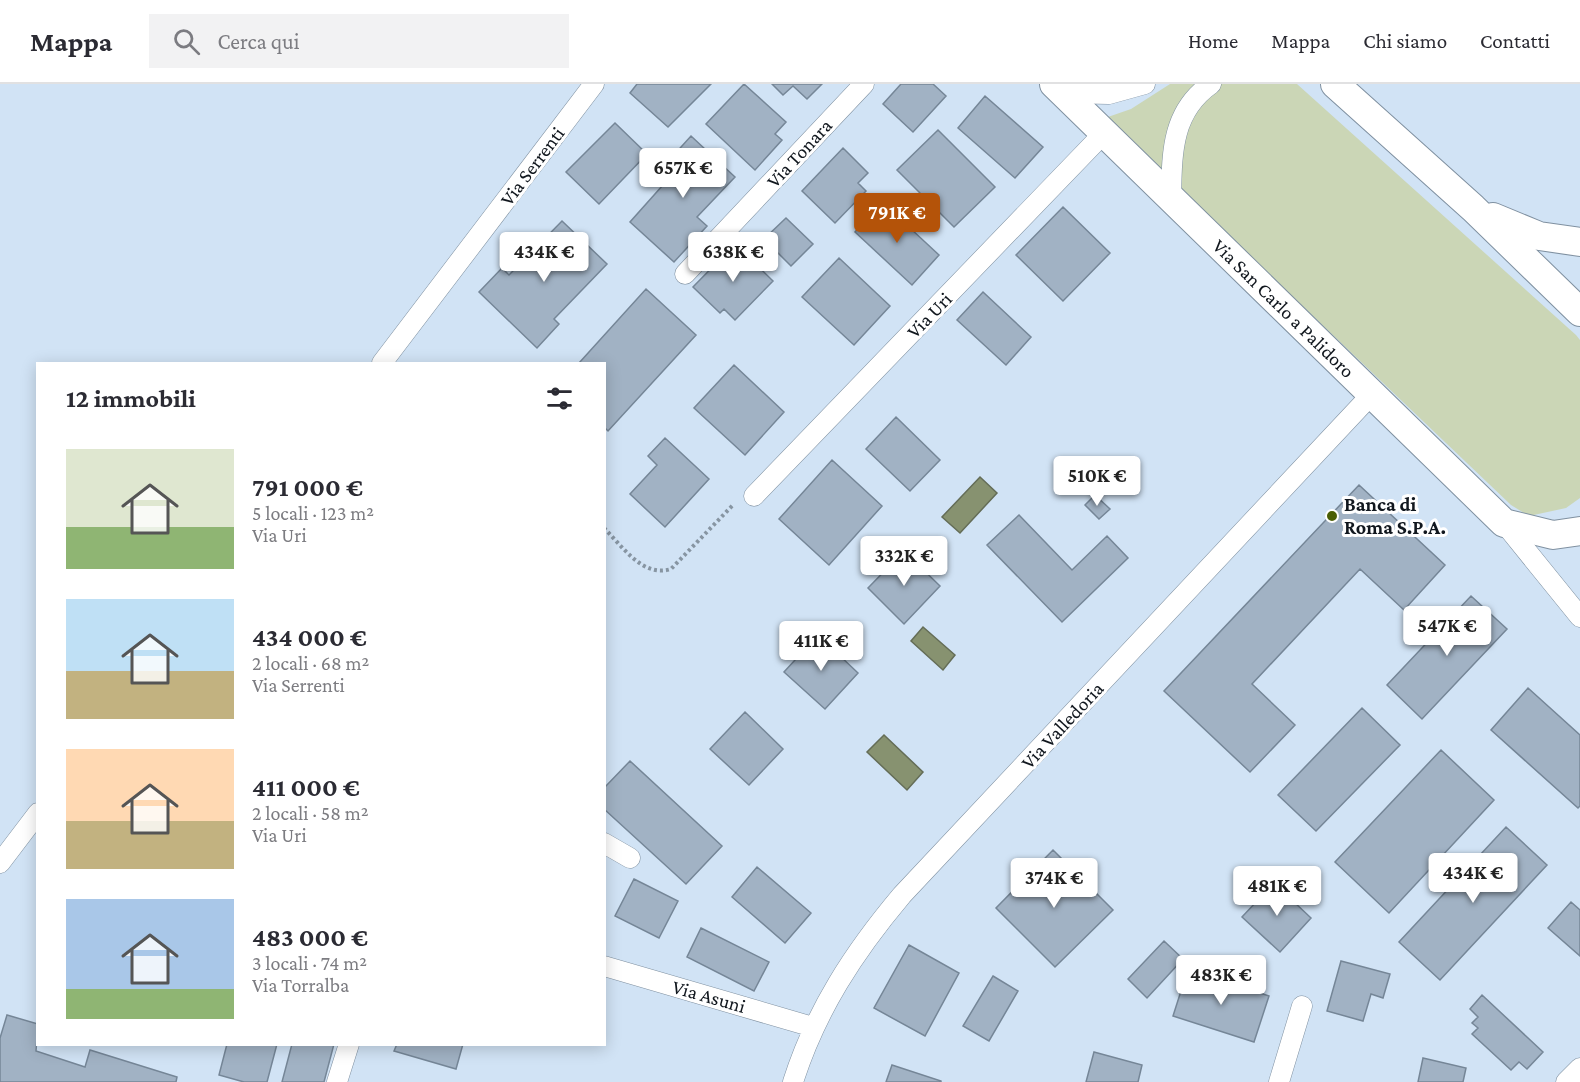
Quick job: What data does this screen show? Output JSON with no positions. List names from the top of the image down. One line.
{"streets":{"street":["Via Tonara","Via Serrenti","Via San Carlo a Palidoro","Via Uri","Via Valledoria","Via Asuni"]},"crossings":[["Via San Carlo a Palidoro","Via Uri"],["Via San Carlo a Palidoro","Via Valledoria"],["Via Valledoria","Via Asuni"]],"places":["Banca di Roma S.P.A."],"page":{"header":"Mappa","search":"Cerca qui","nav":["Home","Mappa","Chi siamo","Contatti"],"price":["657K €","791K €","434K €","638K €","510K €","332K €","547K €","411K €","434K €","374K €","481K €","483K €"],"heading":"12 immobili","list":[{"name":"791 000 €","note":"5 locali · 123 m² · Via Uri"},{"name":"434 000 €","note":"2 locali · 68 m² · Via Serrenti"},{"name":"411 000 €","note":"2 locali · 58 m² · Via Uri"},{"name":"483 000 €","note":"3 locali · 74 m² · Via Torralba"}]}}
